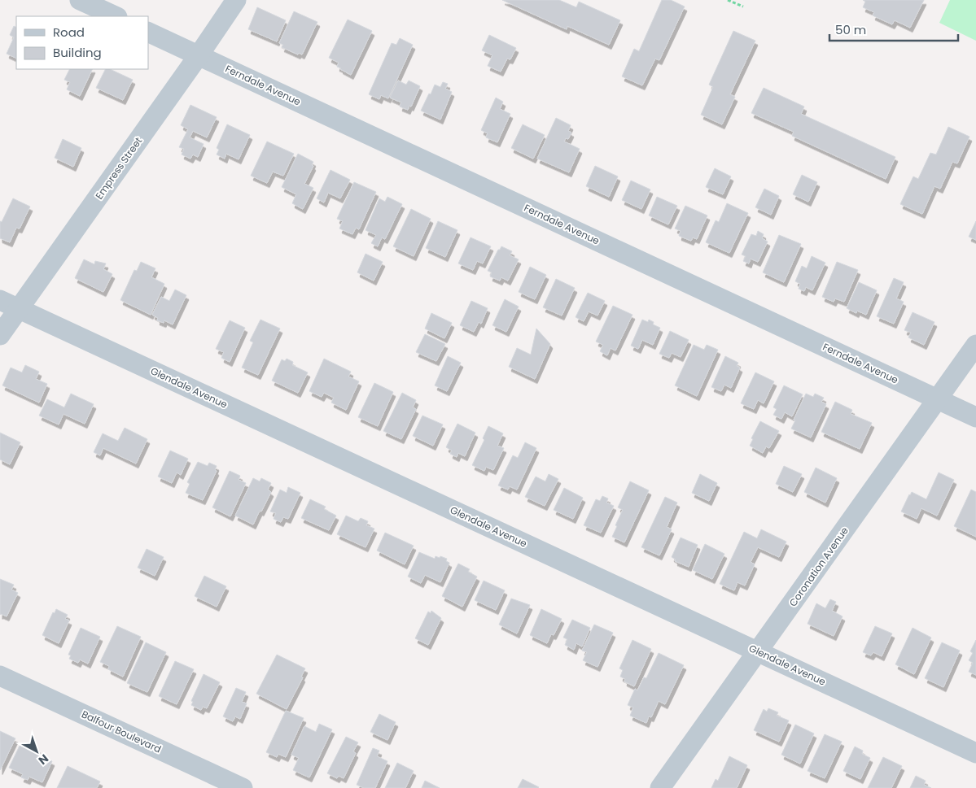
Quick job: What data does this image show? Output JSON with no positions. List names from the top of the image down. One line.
{"streets":{"street":["Ferndale Avenue","Empress Street","Glendale Avenue","Coronation Avenue","Balfour Boulevard"]},"crossings":[["Ferndale Avenue","Empress Street"],["Ferndale Avenue","Coronation Avenue"],["Empress Street","Glendale Avenue"],["Glendale Avenue","Coronation Avenue"]],"legend":["Road","Building"],"scale_bar":"50 m","north":"bottom right"}
